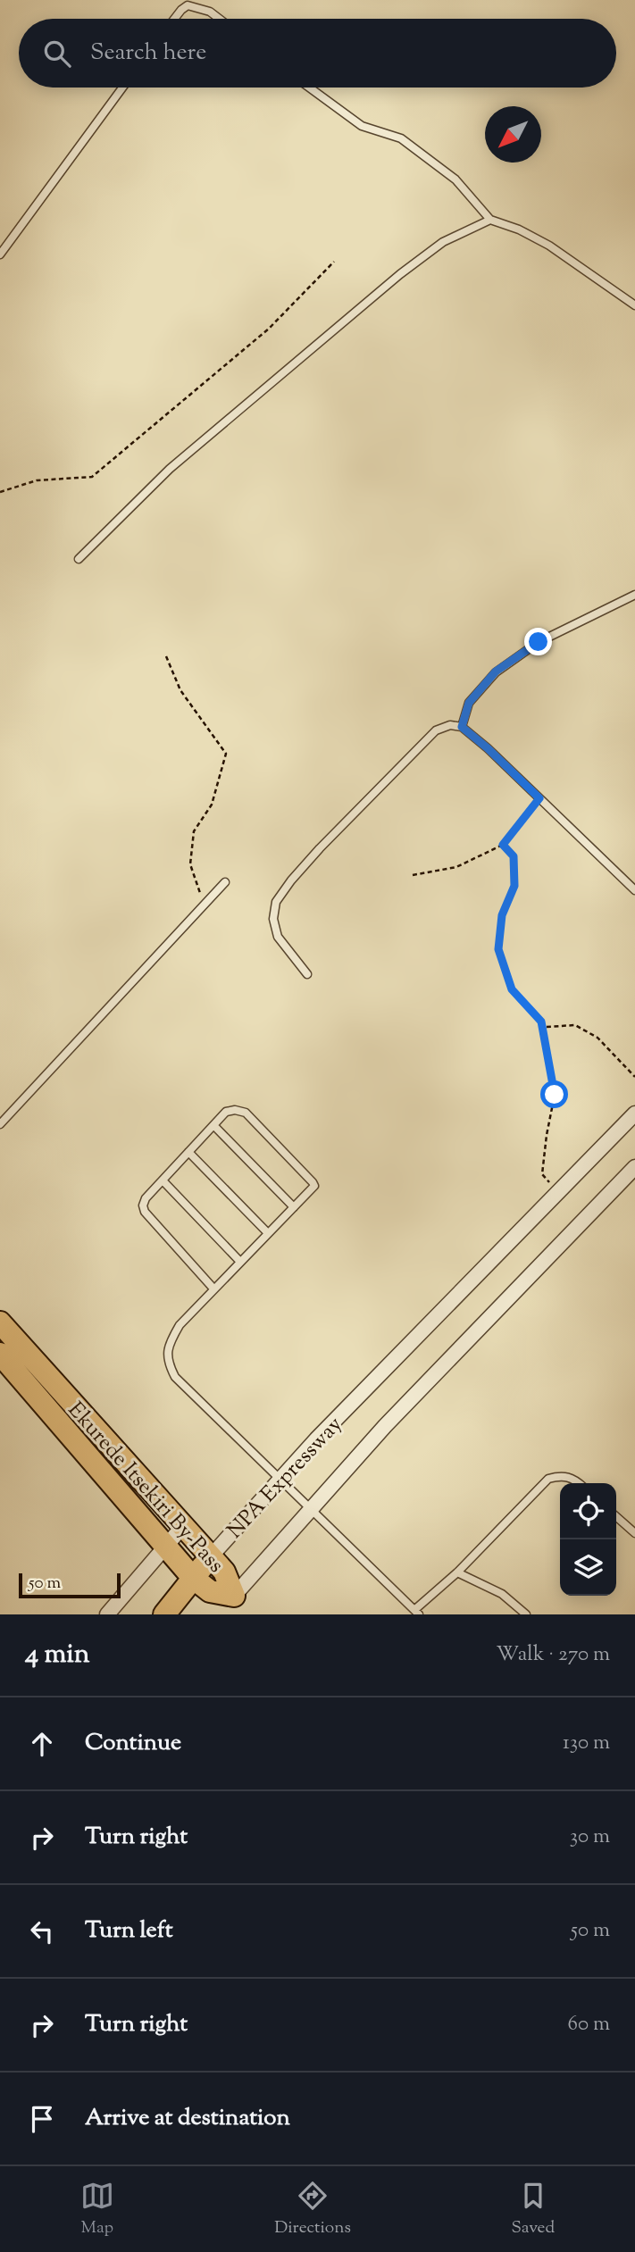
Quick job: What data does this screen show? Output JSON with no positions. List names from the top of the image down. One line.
{"streets":{"main road":["NPA Expressway","Ekurede Itsekiri By-Pass"]},"crossings":[["NPA Expressway","Ekurede Itsekiri By-Pass"]],"scale_bar":"50 m","north":"bottom left","page":{"search":"Search here","scale":"50 m","heading":["4 min","Walk · 270 m"],"list":[["Continue","130 m"],["Turn right","30 m"],["Turn left","50 m"],["Turn right","60 m"],"Arrive at destination"],"nav":["Map","Directions","Saved"]}}
